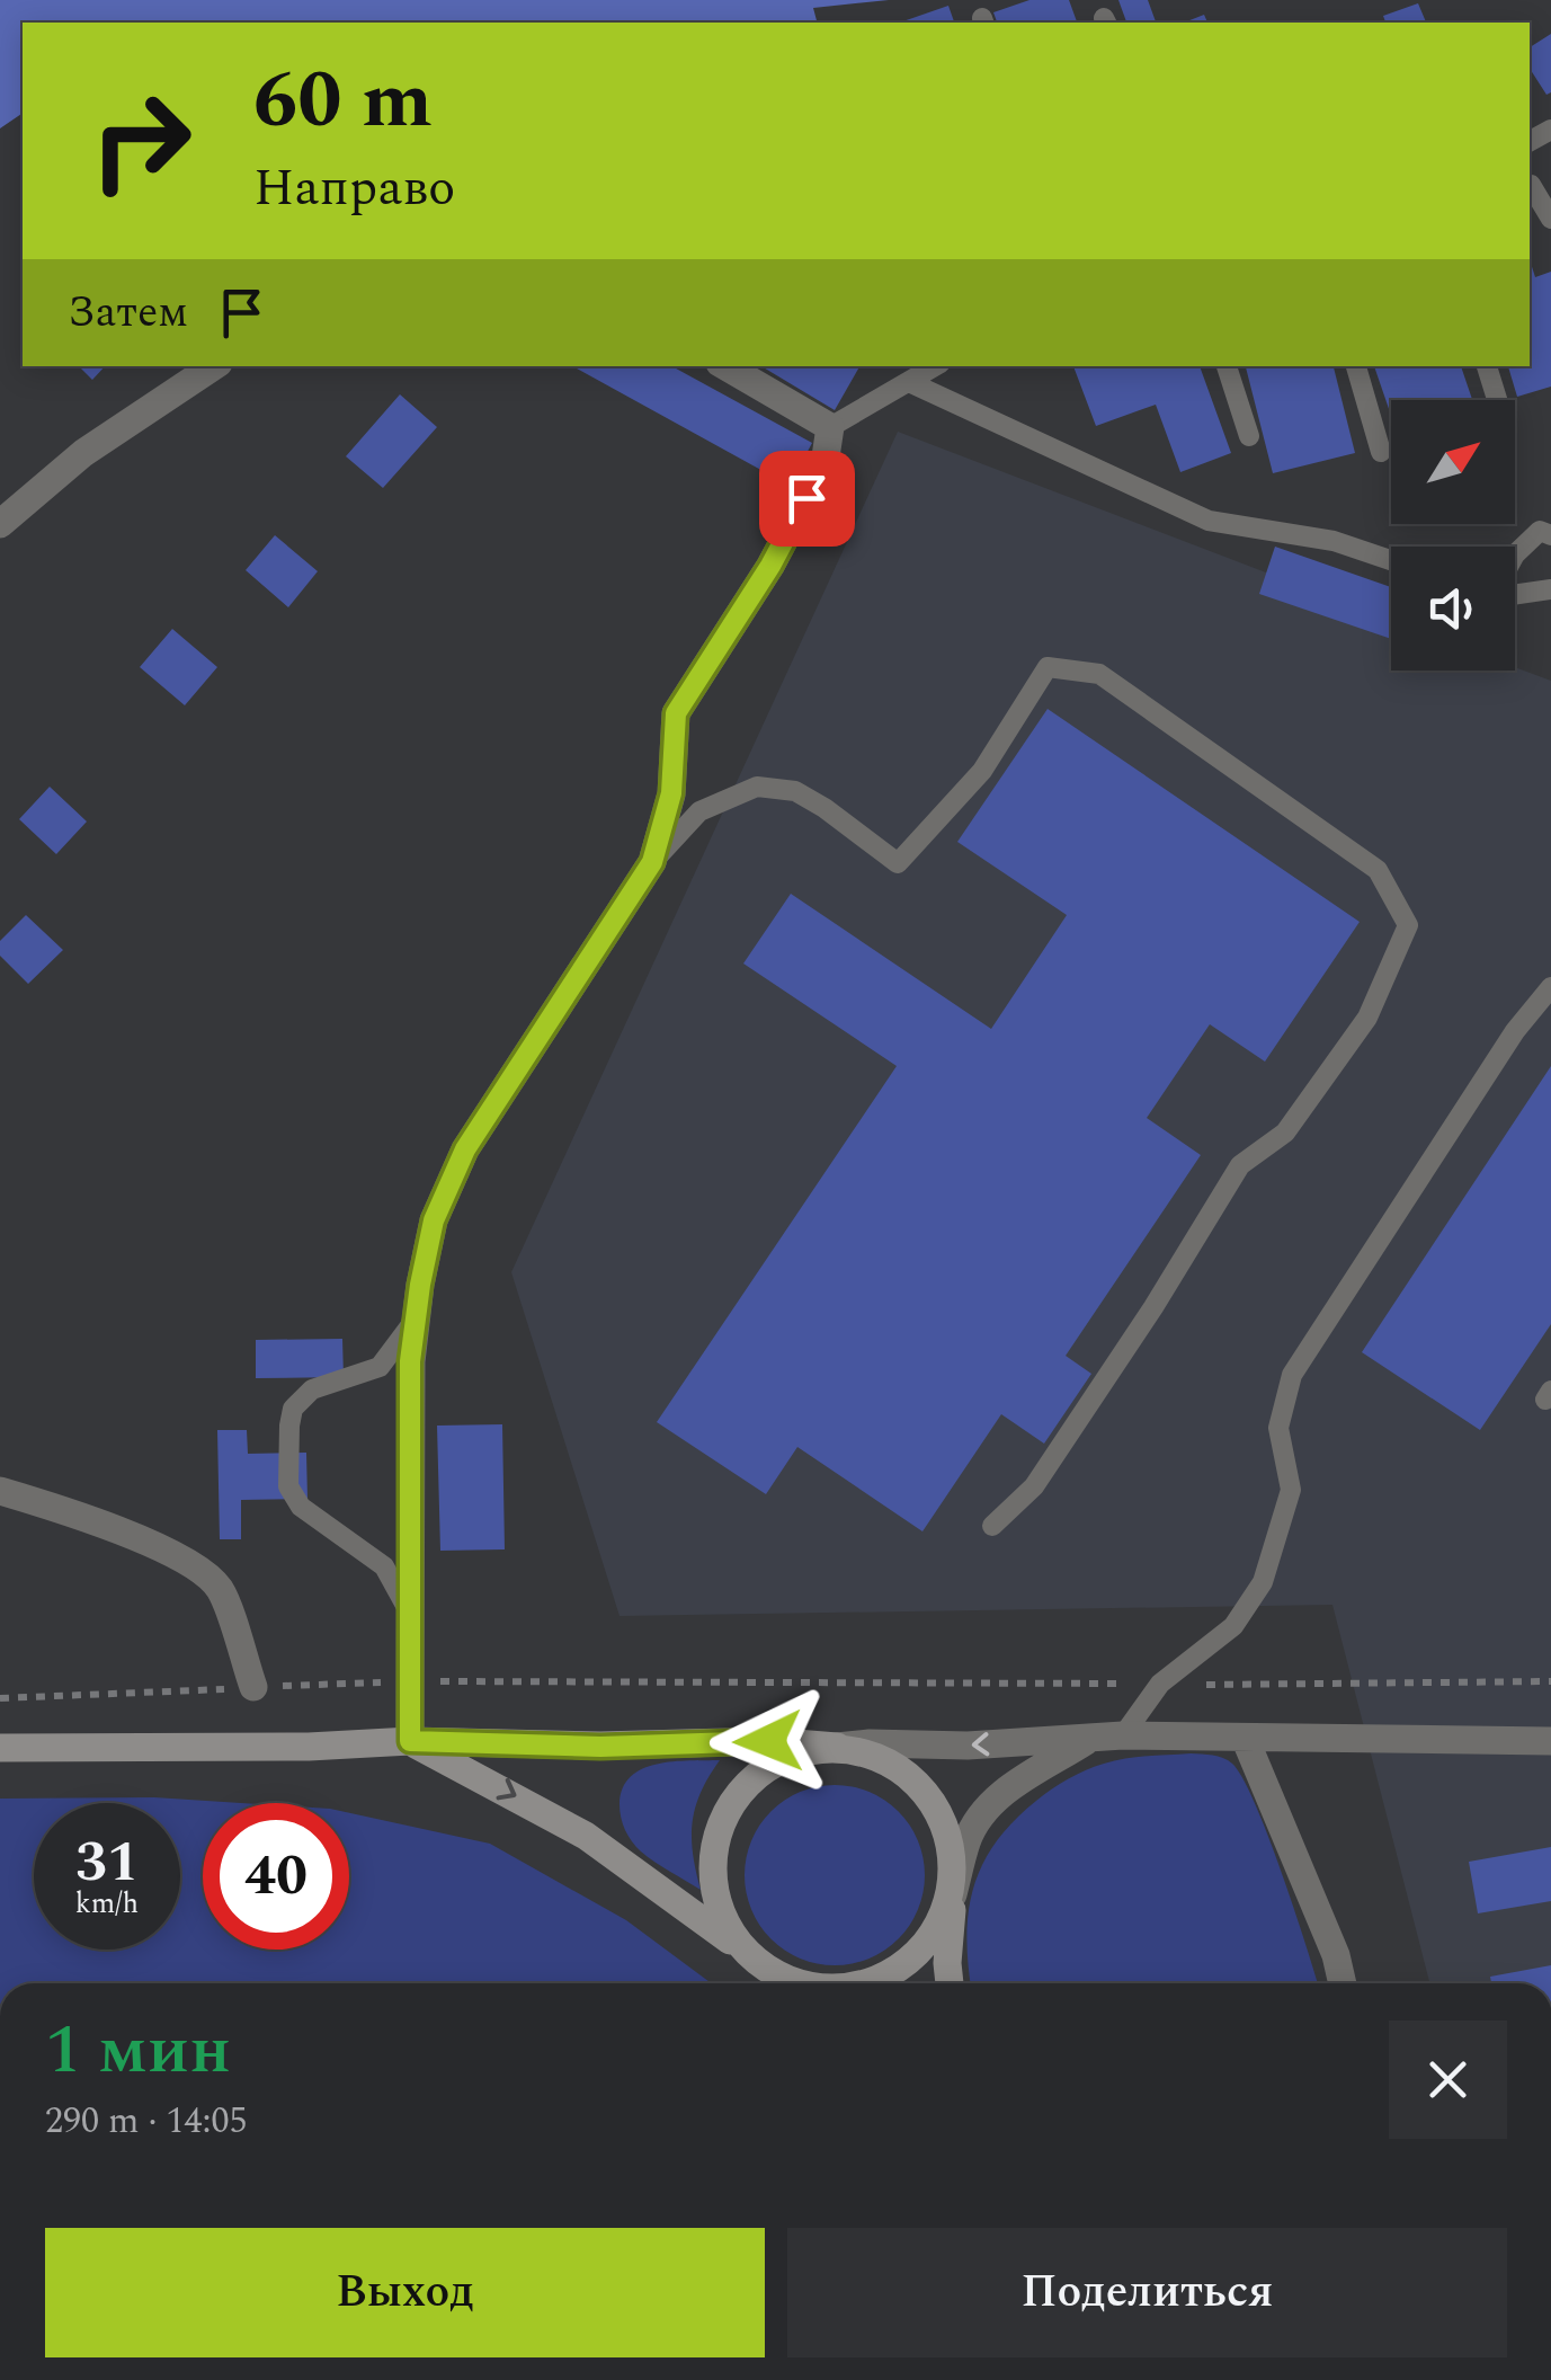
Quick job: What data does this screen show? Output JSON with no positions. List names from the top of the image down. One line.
{"north":"top right","page":{"turn":["60 m","Направо"],"then":"Затем","speed":"31 km/h","limit":"40","heading":["1 мин","290 m · 14:05"],"buttons":["Выход","Поделиться"]}}
